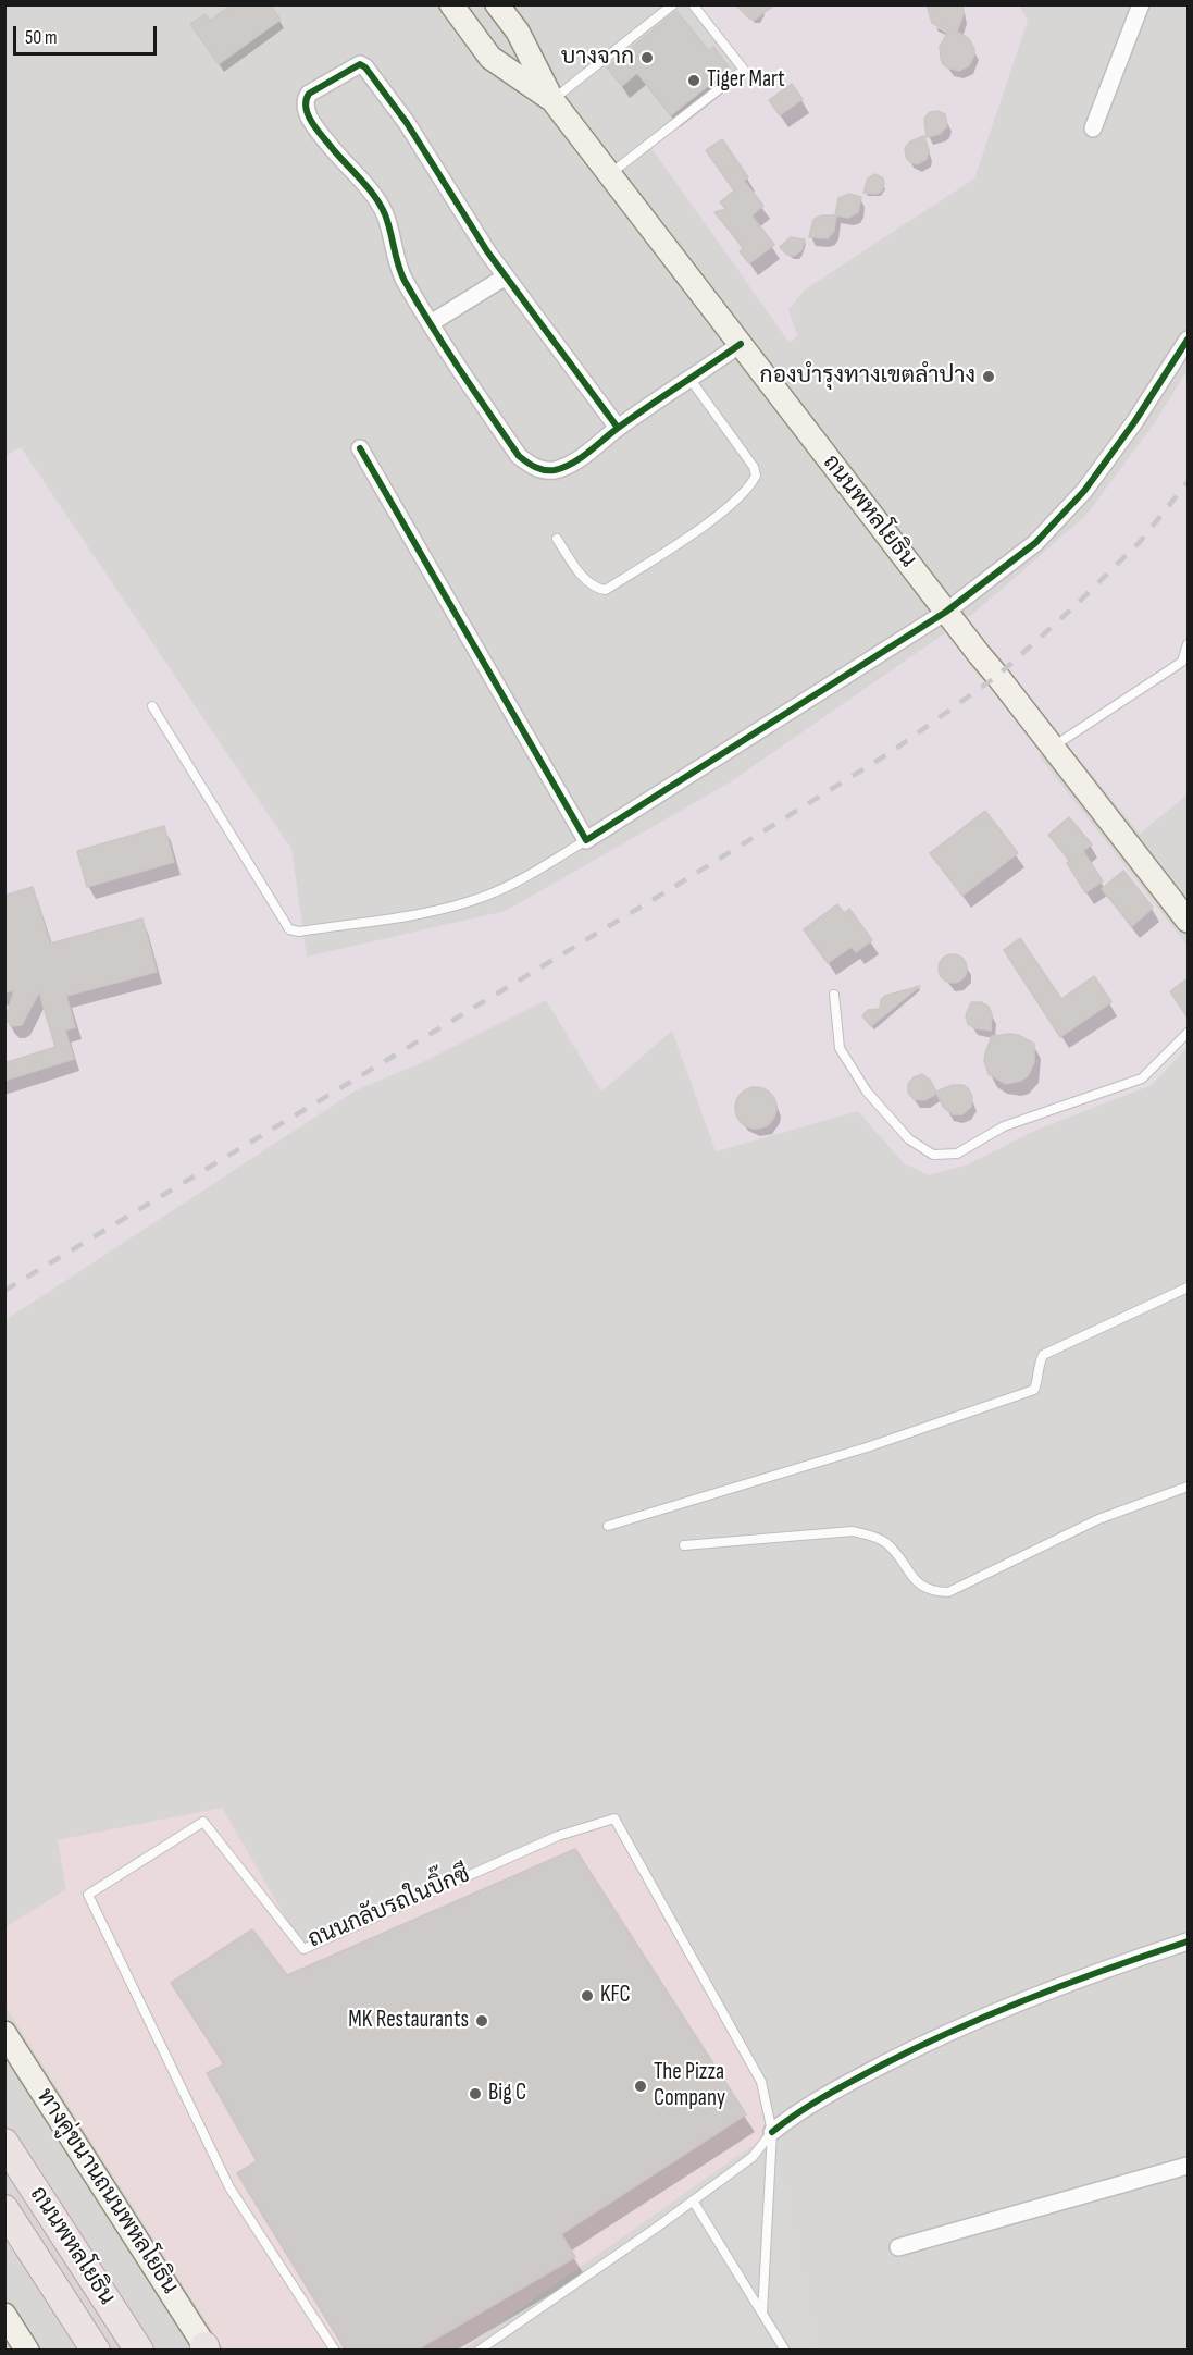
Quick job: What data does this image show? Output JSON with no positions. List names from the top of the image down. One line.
{"streets":{"highway":["ถนนพหลโยธิน"],"main road":["ทางคู่ขนานถนนพหลโยธิน"],"lane":["ถนนกลับรถในบิ๊กซี"]},"places":["บางจาก","Tiger Mart","กองบำรุงทางเขตลำปาง","KFC","MK Restaurants","The Pizza Company","Big C"],"scale_bar":"50 m"}
